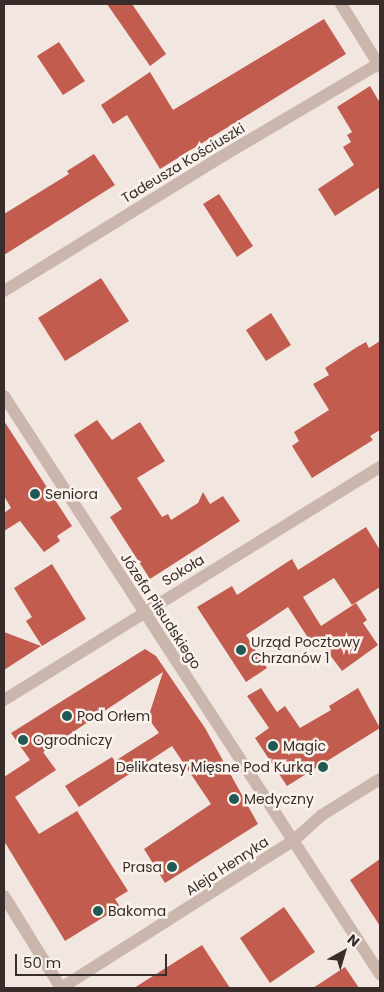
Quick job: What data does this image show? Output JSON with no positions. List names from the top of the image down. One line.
{"streets":{"street":["Tadeusza Kościuszki","Sokoła","Józefa Piłsudskiego","Aleja Henryka"]},"crossings":[["Sokoła","Józefa Piłsudskiego"],["Józefa Piłsudskiego","Aleja Henryka"]],"places":["Seniora","Urząd Pocztowy Chrzanów 1","Pod Orłem","Ogrodniczy","Magic","Delikatesy Mięsne Pod Kurką","Medyczny","Prasa","Bakoma"],"scale_bar":"50 m","north":"top right"}
